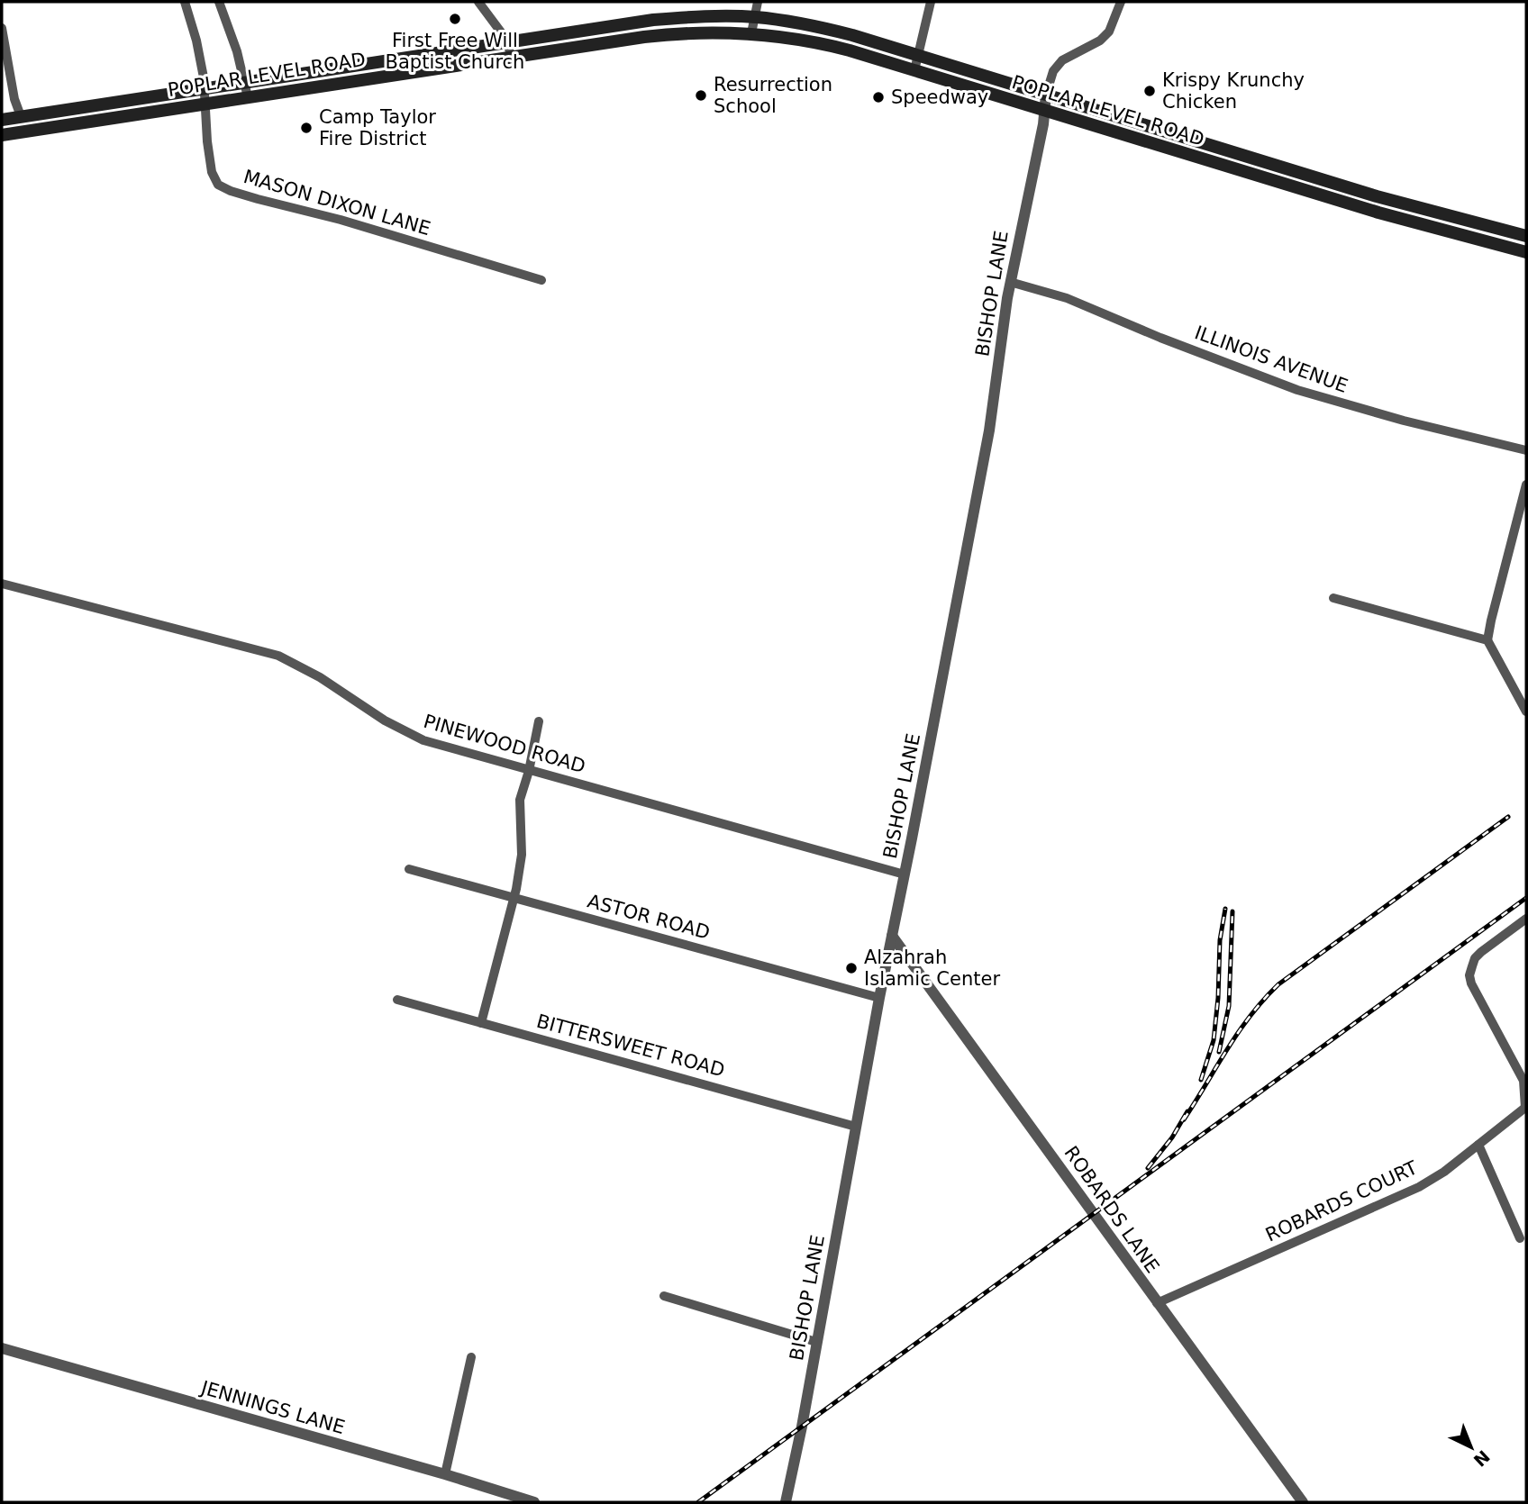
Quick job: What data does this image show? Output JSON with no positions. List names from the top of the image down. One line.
{"streets":{"main road":["POPLAR LEVEL ROAD"],"street":["MASON DIXON LANE","BISHOP LANE","ILLINOIS AVENUE","PINEWOOD ROAD","ASTOR ROAD","BITTERSWEET ROAD","ROBARDS COURT","ROBARDS LANE","JENNINGS LANE"]},"crossings":[["POPLAR LEVEL ROAD","MASON DIXON LANE"],["POPLAR LEVEL ROAD","BISHOP LANE"],["BISHOP LANE","ILLINOIS AVENUE"],["BISHOP LANE","PINEWOOD ROAD"],["BISHOP LANE","ASTOR ROAD"],["BISHOP LANE","BITTERSWEET ROAD"],["BISHOP LANE","ROBARDS LANE"],["ROBARDS COURT","ROBARDS LANE"]],"places":["First Free Will Baptist Church","Krispy Krunchy Chicken","Resurrection School","Speedway","Camp Taylor Fire District","Alzahrah Islamic Center"],"north":"bottom right"}
